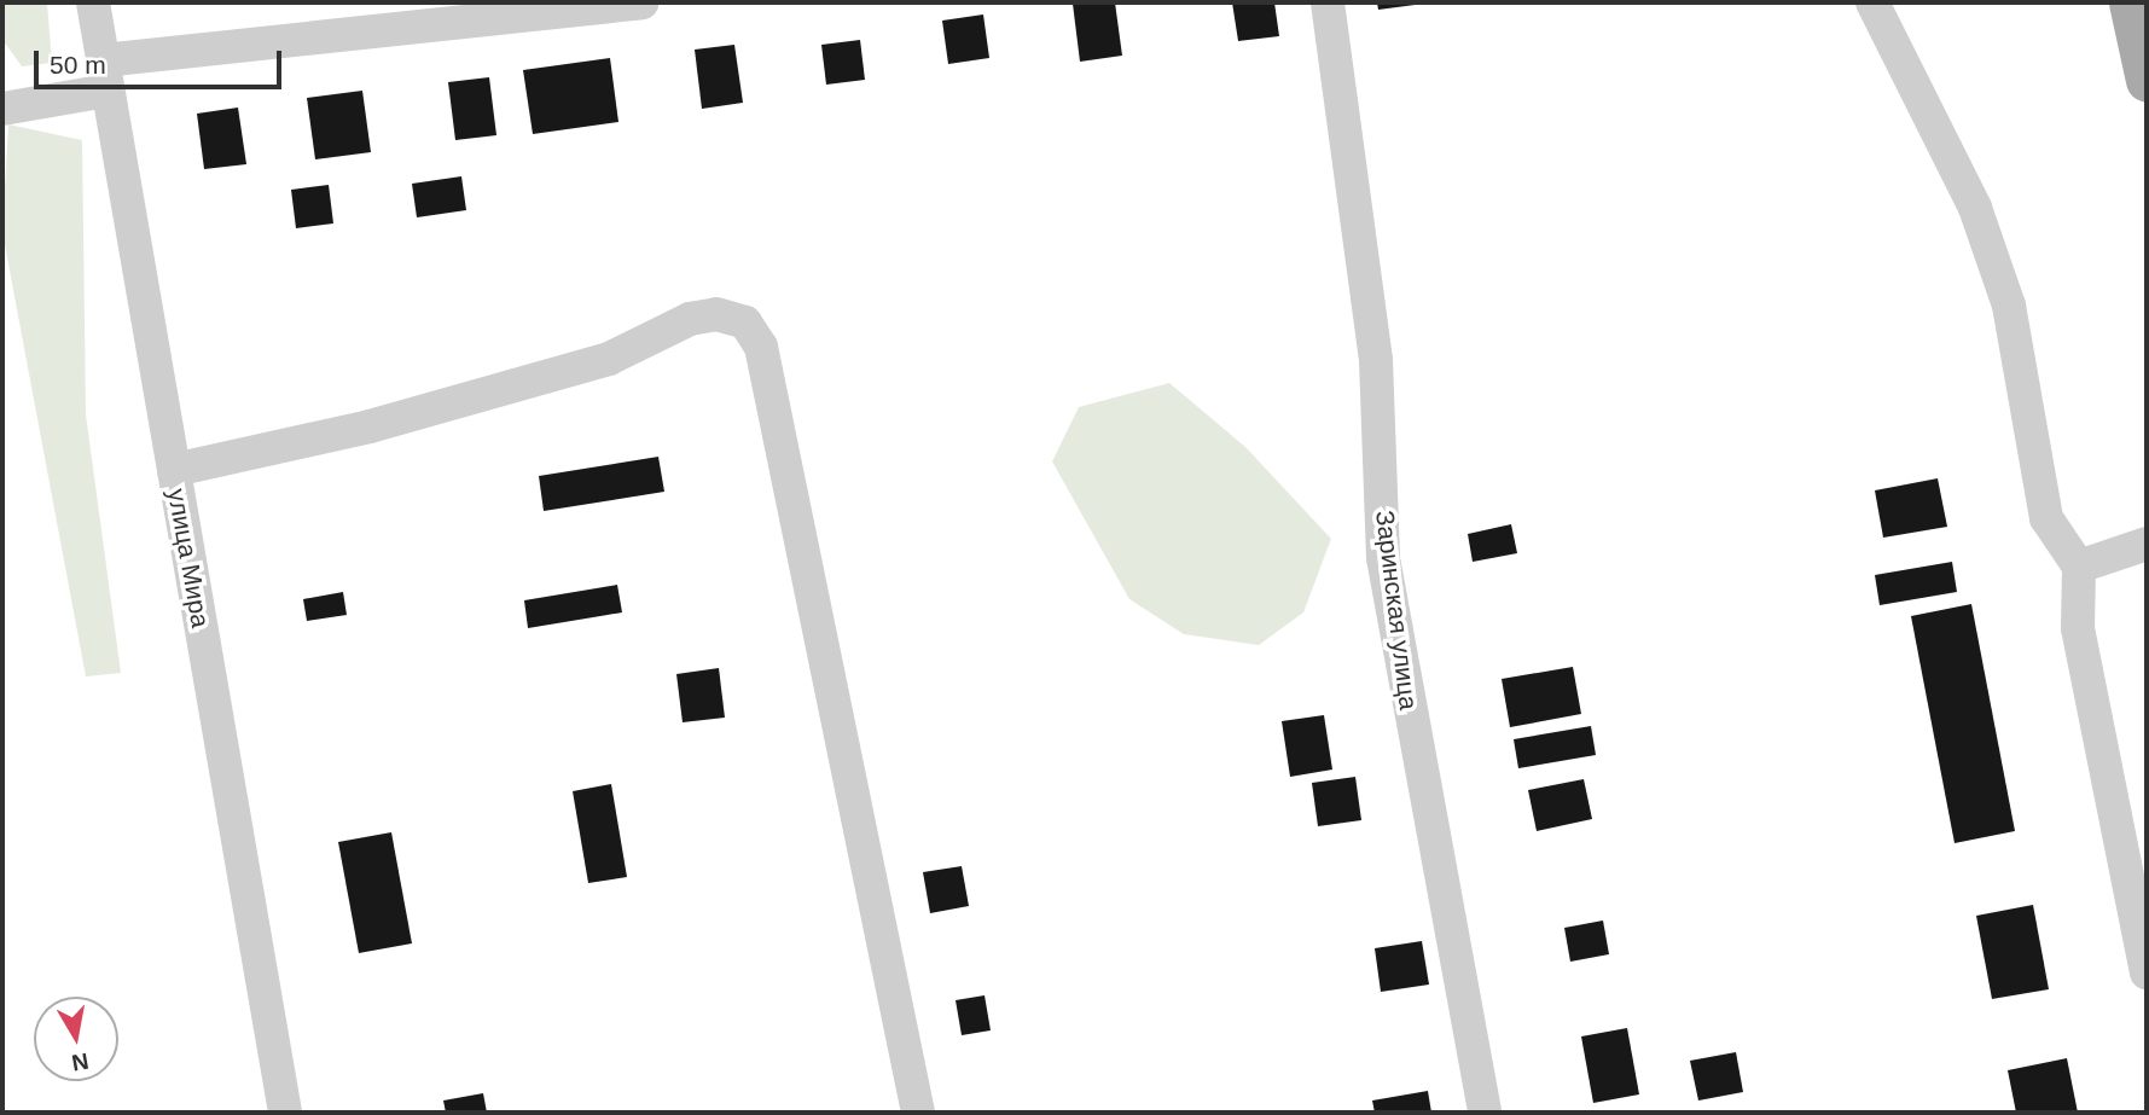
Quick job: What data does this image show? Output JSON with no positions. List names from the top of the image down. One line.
{"streets":{"street":["улица Мира","Заринская улица"]},"scale_bar":"50 m","north":"bottom"}
